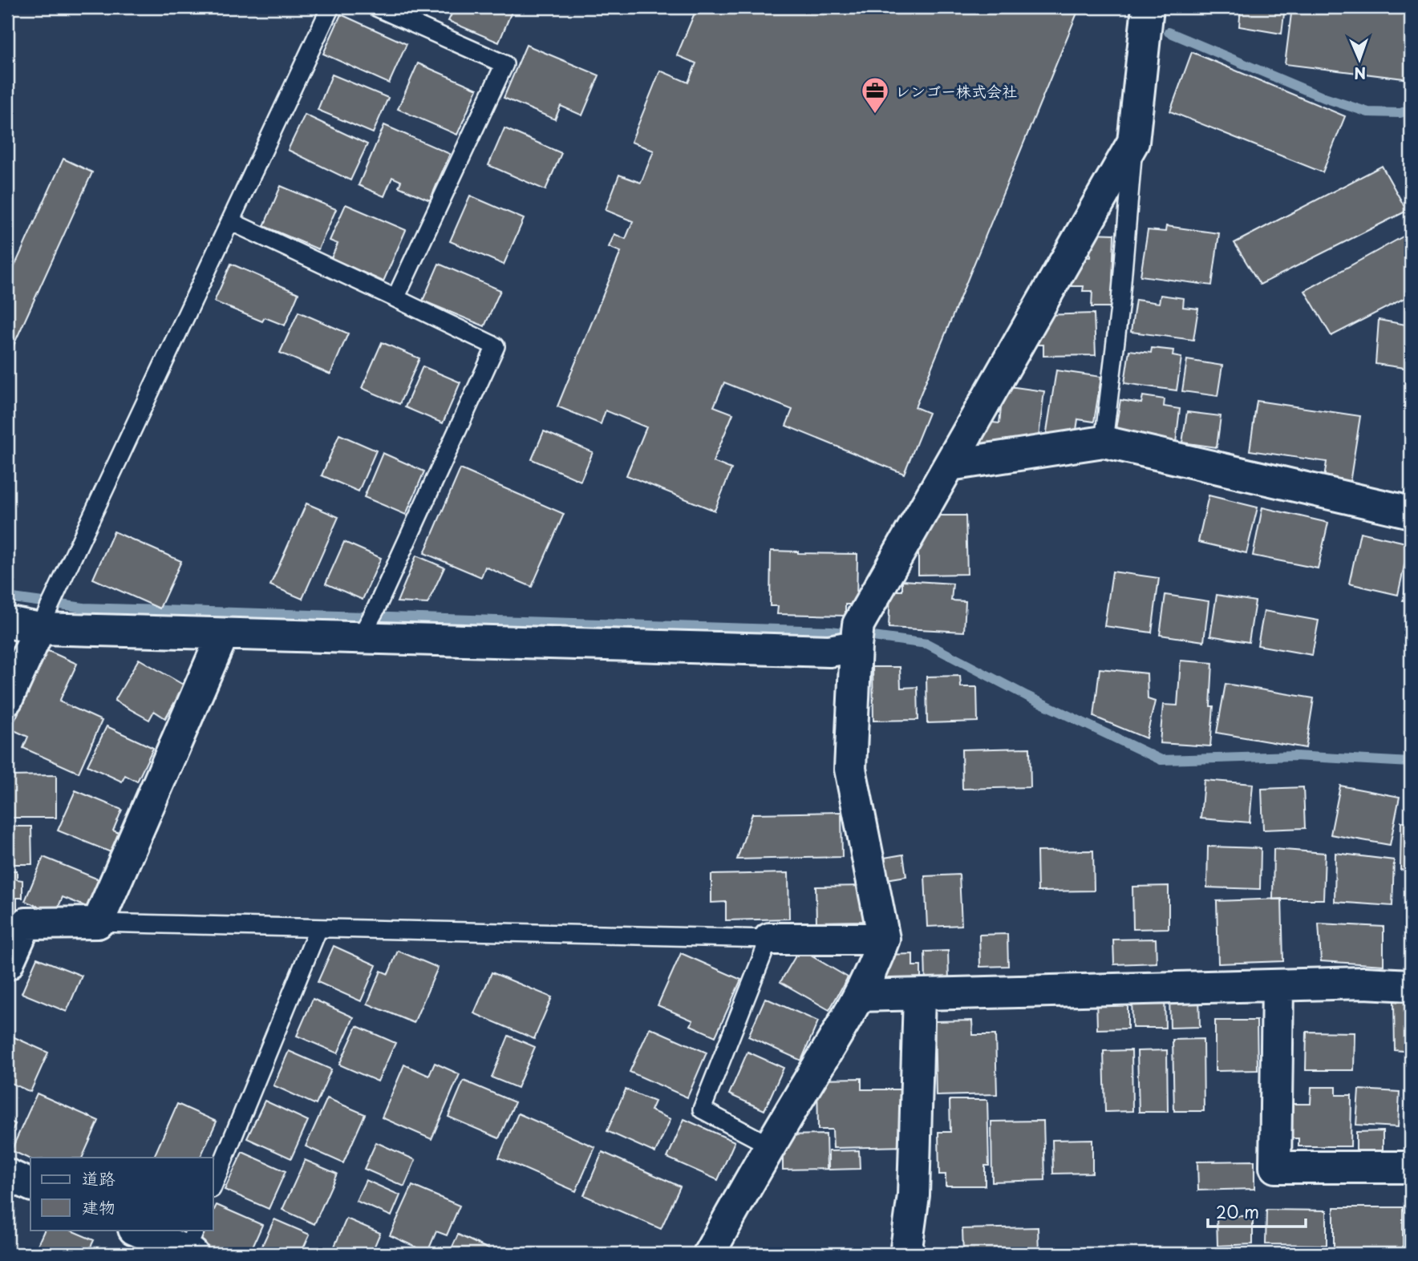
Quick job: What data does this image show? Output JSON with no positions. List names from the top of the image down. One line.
{"places":{"office":["レンゴー株式会社"]},"legend":["道路","建物"],"scale_bar":"20 m","north":"bottom"}
